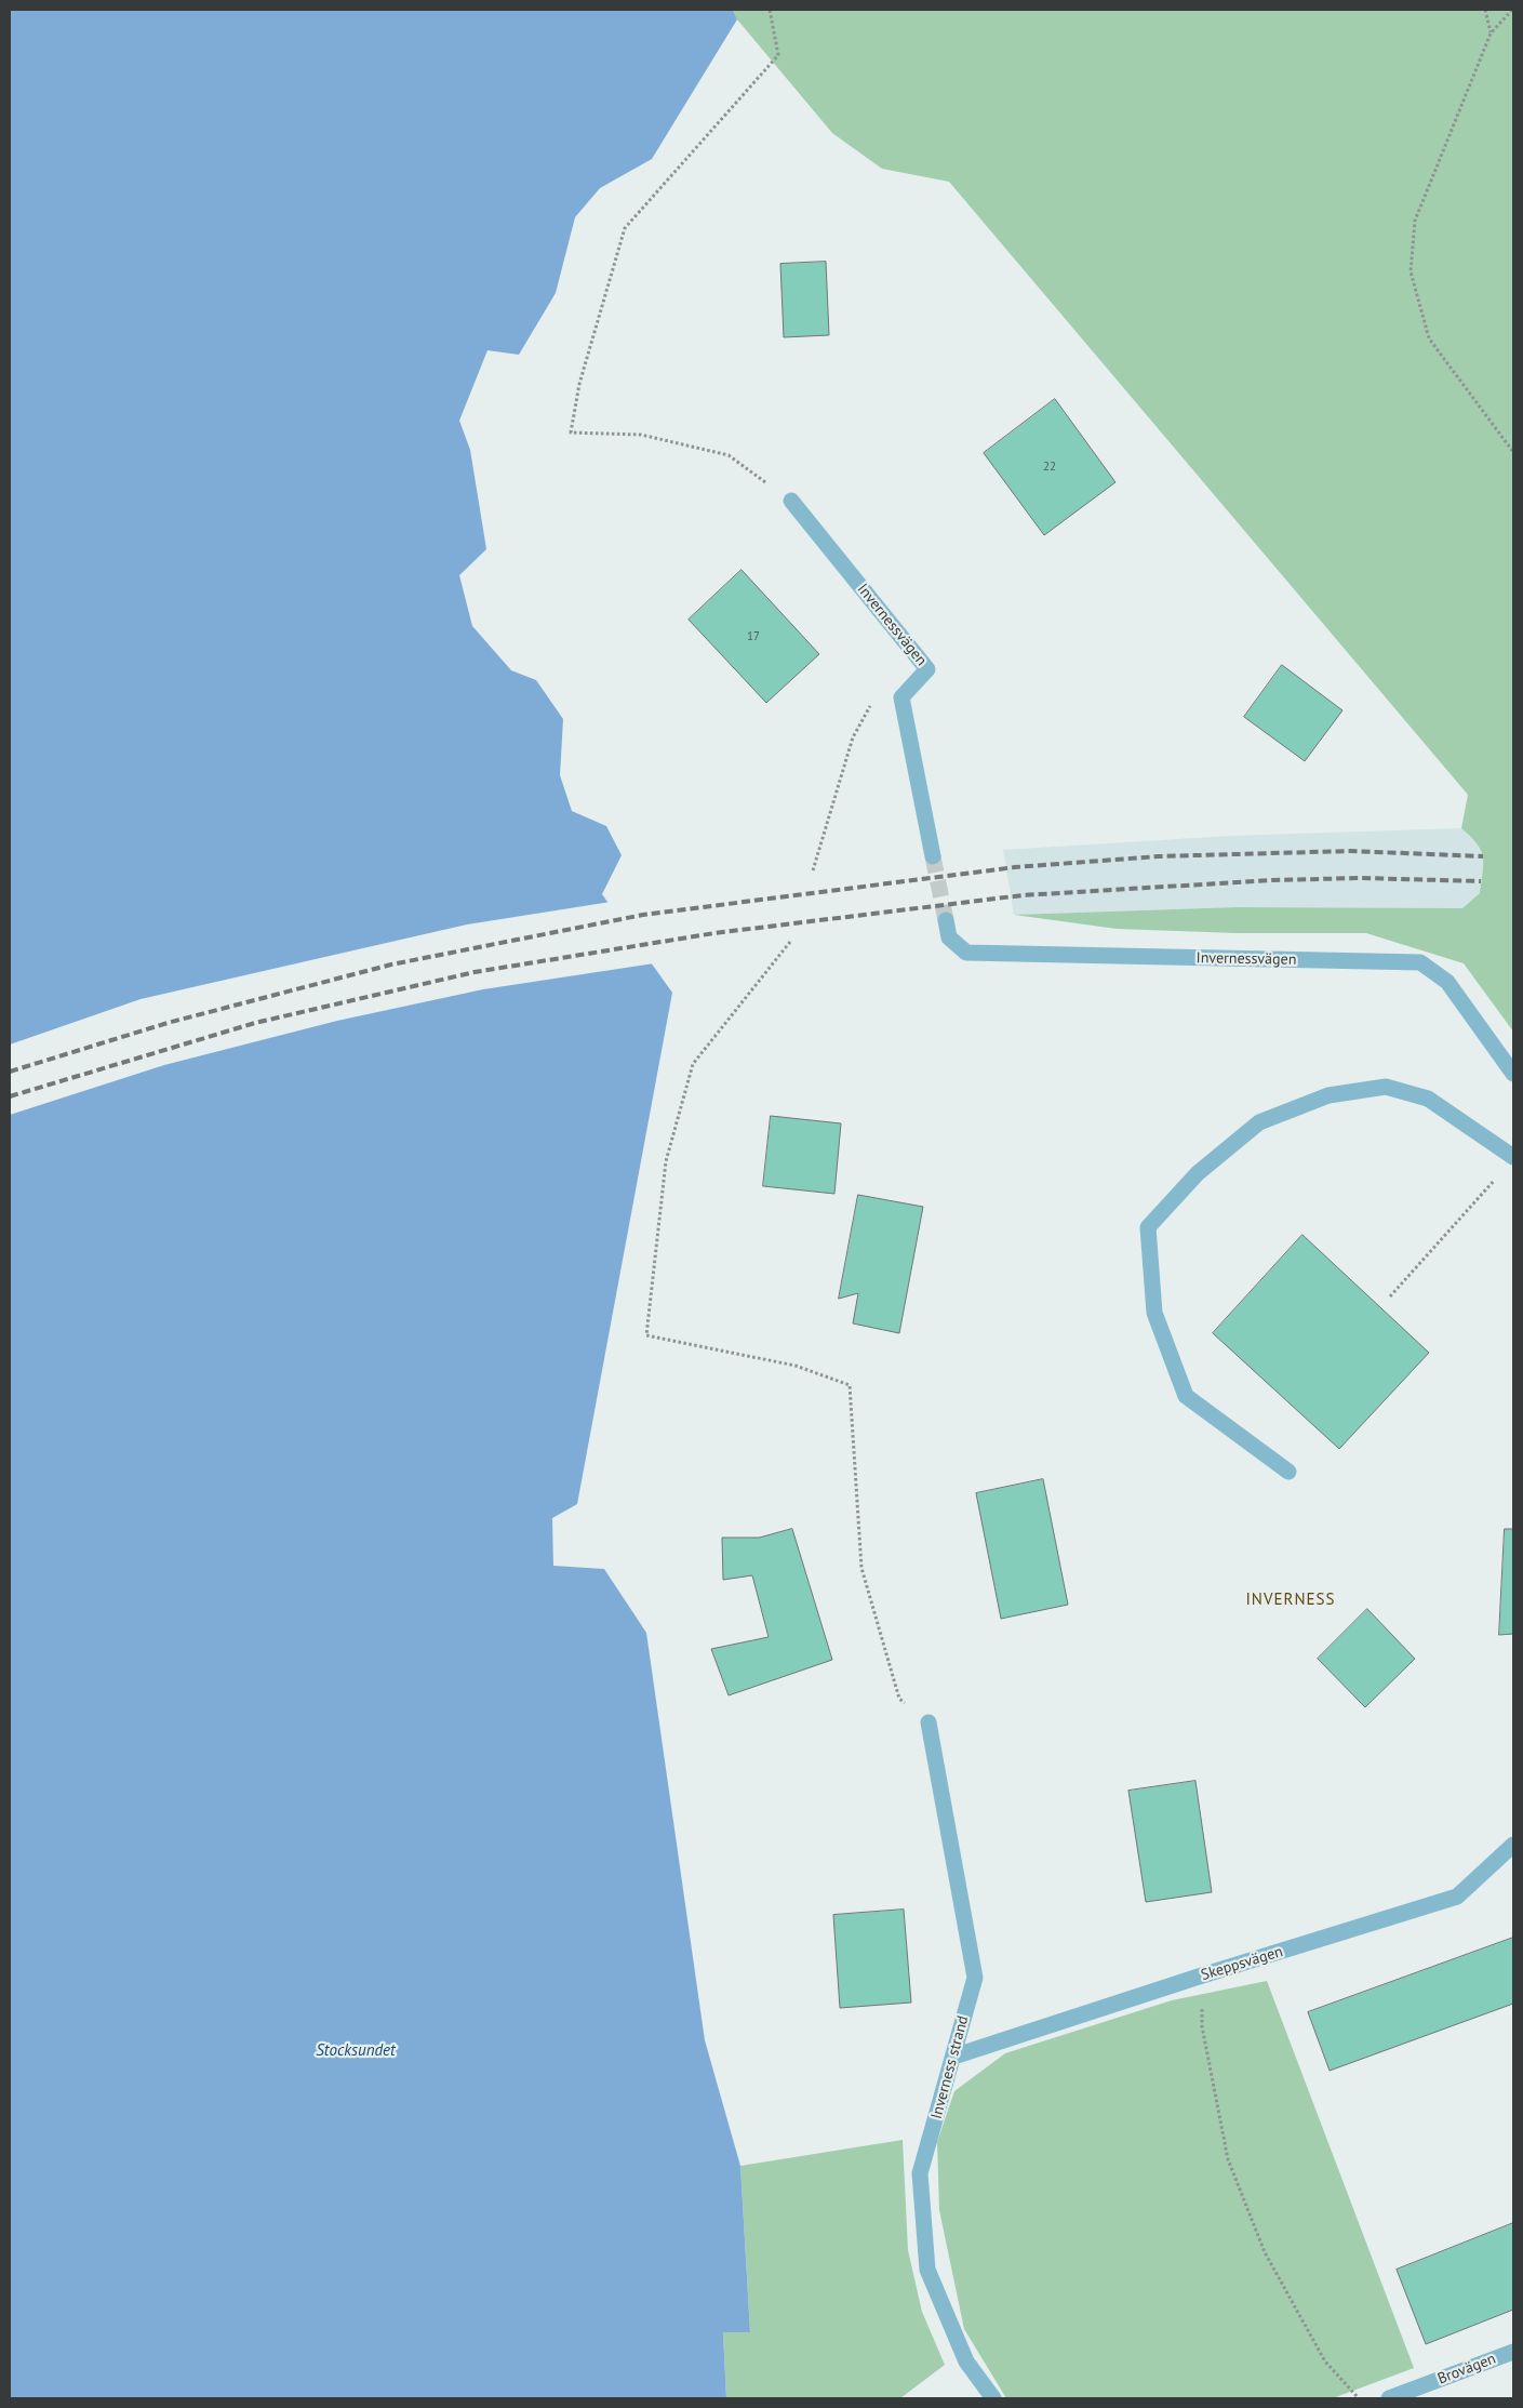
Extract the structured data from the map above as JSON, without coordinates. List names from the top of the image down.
{
  "streets": {
    "street": [
      "Invernessvägen",
      "Skeppsvägen",
      "Inverness strand",
      "Brovägen"
    ]
  },
  "crossings": [
    ["Skeppsvägen", "Inverness strand"]
  ],
  "districts": ["INVERNESS"],
  "water": ["Stocksundet"],
  "house_numbers": ["22", "17"]
}
